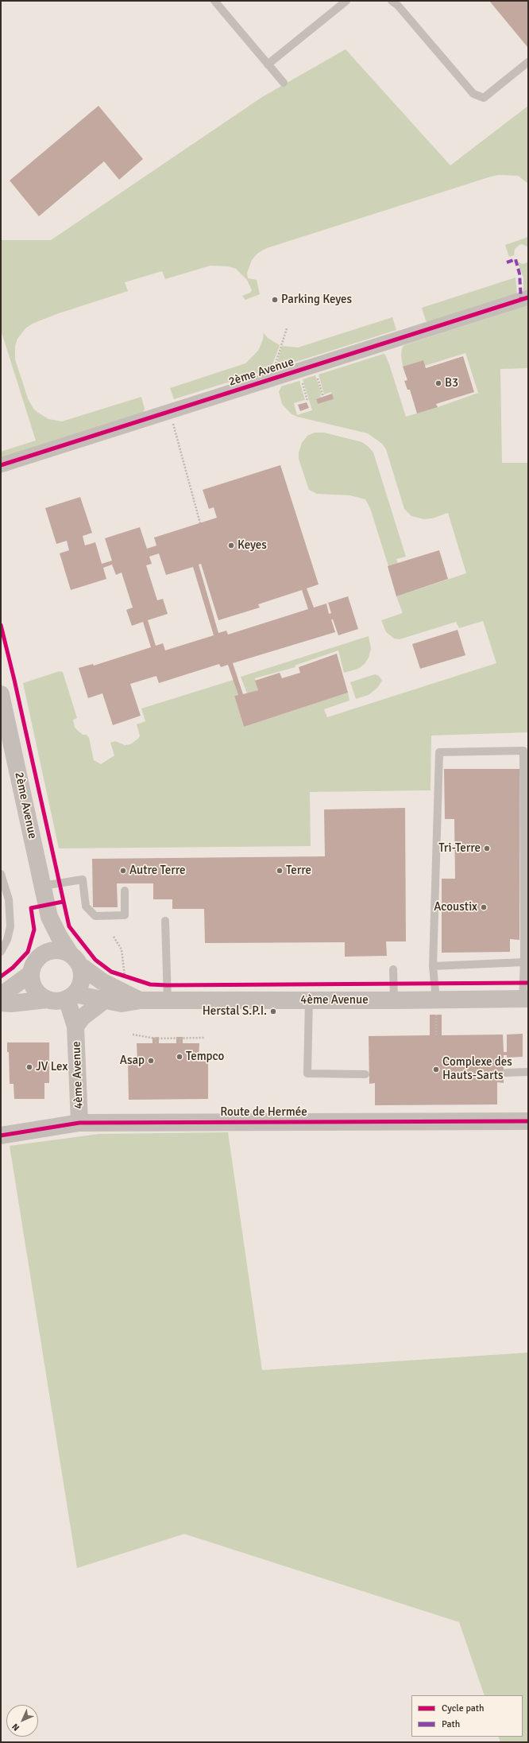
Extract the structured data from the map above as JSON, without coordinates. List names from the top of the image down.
{
  "streets": {
    "street": ["2ème Avenue", "4ème Avenue", "Route de Hermée"]
  },
  "crossings": [
    ["2ème Avenue", "4ème Avenue"],
    ["4ème Avenue", "Route de Hermée"]
  ],
  "places": [
    "Parking Keyes",
    "B3",
    "Keyes",
    "Tri-Terre",
    "Autre Terre",
    "Terre",
    "Acoustix",
    "Herstal S.P.I.",
    "Tempco",
    "Asap",
    "JV Lex",
    "Complexe des Hauts-Sarts"
  ],
  "legend": ["Cycle path", "Path"],
  "north": "bottom left"
}
